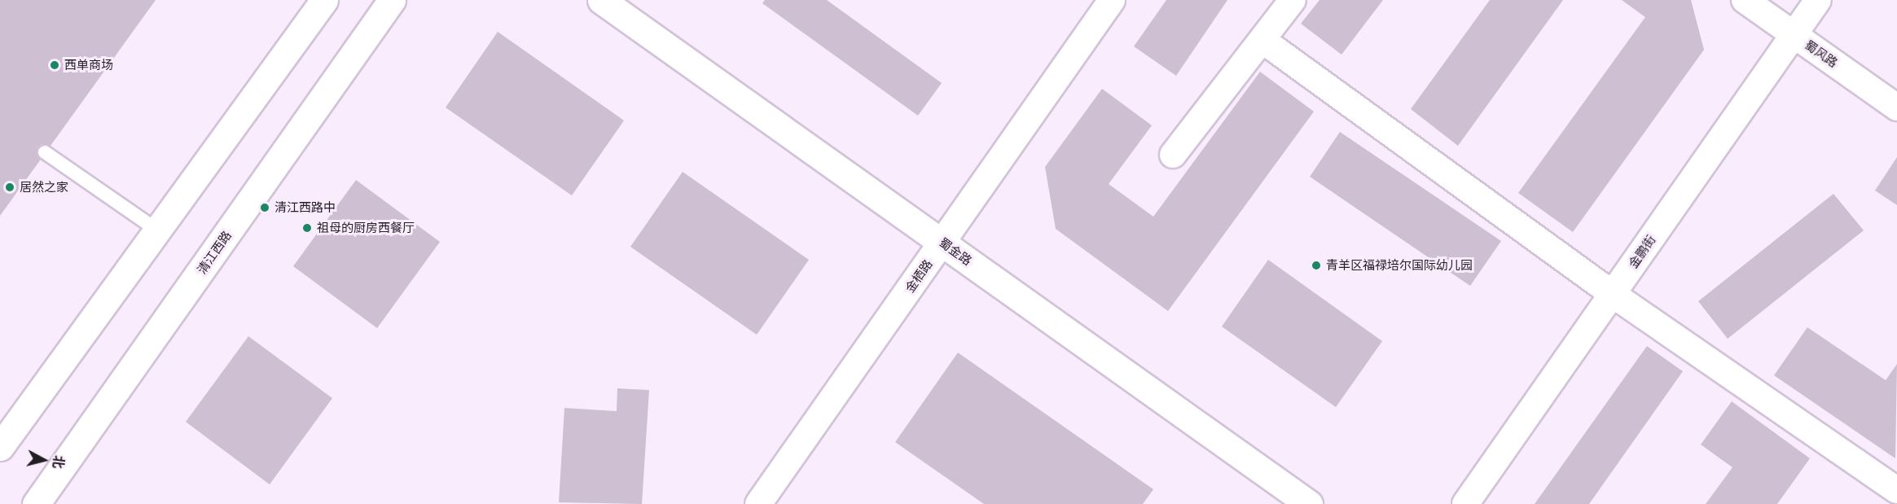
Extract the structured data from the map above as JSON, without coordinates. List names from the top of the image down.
{
  "streets": {
    "main road": ["蜀金路", "清江西路"],
    "street": ["蜀风路", "金鹏街", "金栖路"]
  },
  "crossings": [
    ["蜀风路", "金鹏街"],
    ["蜀金路", "金栖路"]
  ],
  "places": [
    "西单商场",
    "居然之家",
    "清江西路中",
    "祖母的厨房西餐厅",
    "青羊区福禄培尔国际幼儿园"
  ],
  "north": "right"
}
